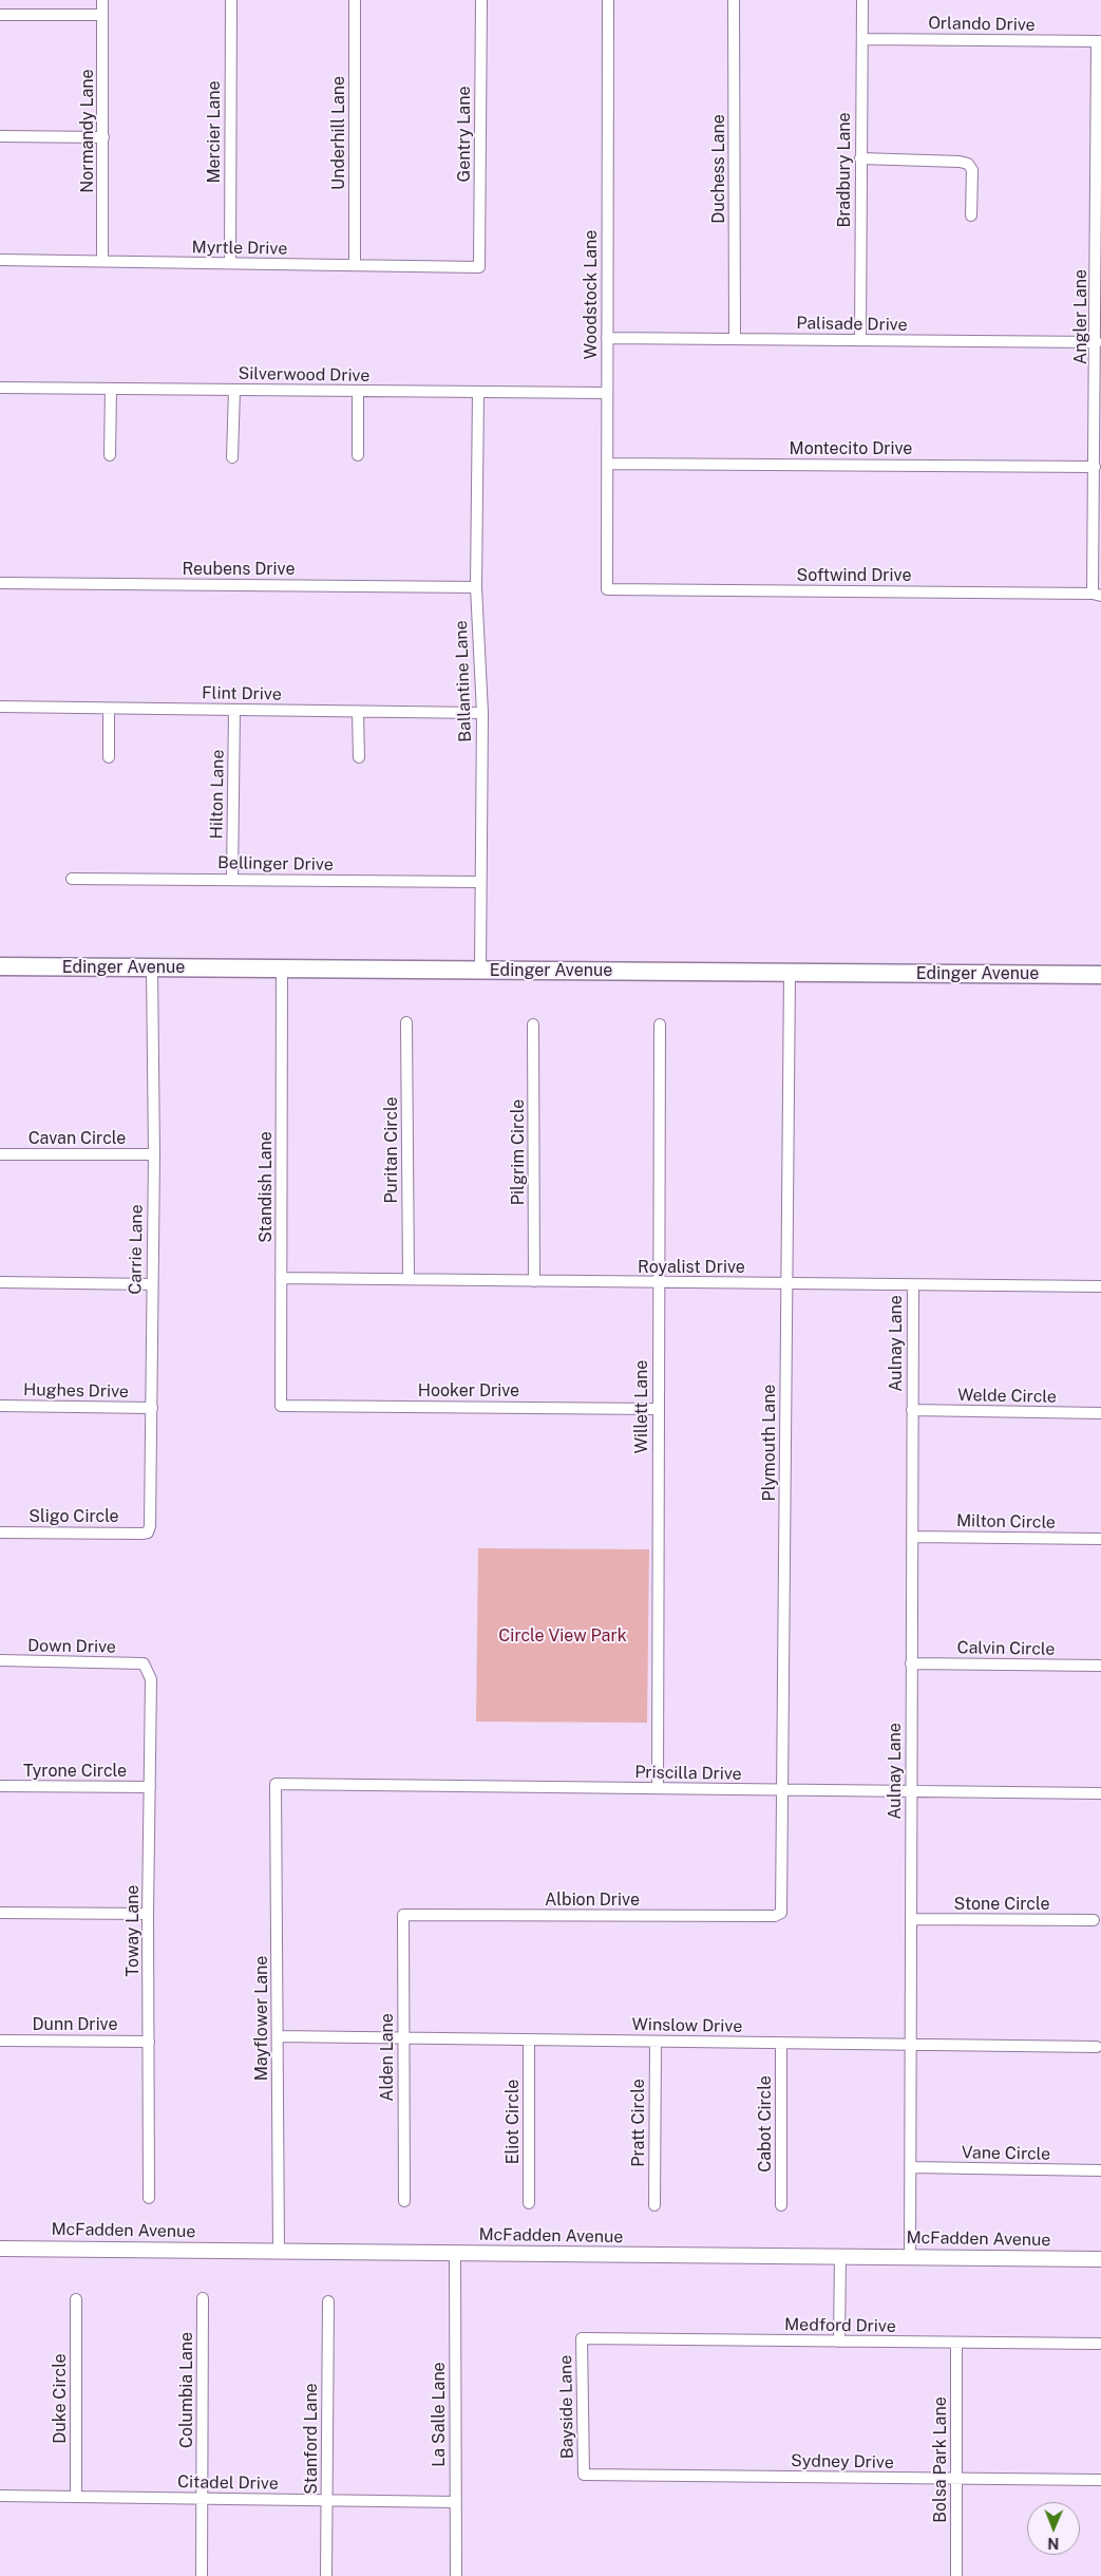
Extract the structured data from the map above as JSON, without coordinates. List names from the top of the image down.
{
  "streets": {
    "main road": ["Edinger Avenue"],
    "street": [
      "Orlando Drive",
      "Normandy Lane",
      "Mercier Lane",
      "Underhill Lane",
      "Gentry Lane",
      "Duchess Lane",
      "Bradbury Lane",
      "Myrtle Drive",
      "Woodstock Lane",
      "Angler Lane",
      "Palisade Drive",
      "Silverwood Drive",
      "Montecito Drive",
      "Reubens Drive",
      "Softwind Drive",
      "Ballantine Lane",
      "Flint Drive",
      "Hilton Lane",
      "Bellinger Drive",
      "Cavan Circle",
      "Puritan Circle",
      "Pilgrim Circle",
      "Standish Lane",
      "Carrie Lane",
      "Royalist Drive",
      "Aulnay Lane",
      "Hughes Drive",
      "Hooker Drive",
      "Welde Circle",
      "Willett Lane",
      "Plymouth Lane",
      "Sligo Circle",
      "Milton Circle",
      "Down Drive",
      "Calvin Circle",
      "Tyrone Circle",
      "Priscilla Drive",
      "Albion Drive",
      "Stone Circle",
      "Toway Lane",
      "Mayflower Lane",
      "Dunn Drive",
      "Winslow Drive",
      "Alden Lane",
      "Eliot Circle",
      "Pratt Circle",
      "Cabot Circle",
      "Vane Circle",
      "McFadden Avenue",
      "Medford Drive",
      "Columbia Lane",
      "Duke Circle",
      "Bayside Lane",
      "La Salle Lane",
      "Stanford Lane",
      "Bolsa Park Lane",
      "Sydney Drive",
      "Citadel Drive"
    ]
  },
  "crossings": [
    ["Orlando Drive", "Bradbury Lane"],
    ["Orlando Drive", "Angler Lane"],
    ["Normandy Lane", "Myrtle Drive"],
    ["Mercier Lane", "Myrtle Drive"],
    ["Underhill Lane", "Myrtle Drive"],
    ["Gentry Lane", "Myrtle Drive"],
    ["Duchess Lane", "Palisade Drive"],
    ["Bradbury Lane", "Palisade Drive"],
    ["Woodstock Lane", "Palisade Drive"],
    ["Woodstock Lane", "Silverwood Drive"],
    ["Woodstock Lane", "Montecito Drive"],
    ["Woodstock Lane", "Softwind Drive"],
    ["Angler Lane", "Palisade Drive"],
    ["Angler Lane", "Montecito Drive"],
    ["Angler Lane", "Softwind Drive"],
    ["Silverwood Drive", "Ballantine Lane"],
    ["Reubens Drive", "Ballantine Lane"],
    ["Ballantine Lane", "Flint Drive"],
    ["Ballantine Lane", "Bellinger Drive"],
    ["Ballantine Lane", "Edinger Avenue"],
    ["Flint Drive", "Hilton Lane"],
    ["Hilton Lane", "Bellinger Drive"],
    ["Edinger Avenue", "Standish Lane"],
    ["Edinger Avenue", "Carrie Lane"],
    ["Edinger Avenue", "Plymouth Lane"],
    ["Cavan Circle", "Carrie Lane"],
    ["Puritan Circle", "Royalist Drive"],
    ["Pilgrim Circle", "Royalist Drive"],
    ["Standish Lane", "Royalist Drive"],
    ["Standish Lane", "Hooker Drive"],
    ["Carrie Lane", "Hughes Drive"],
    ["Carrie Lane", "Sligo Circle"],
    ["Royalist Drive", "Aulnay Lane"],
    ["Royalist Drive", "Willett Lane"],
    ["Royalist Drive", "Plymouth Lane"],
    ["Aulnay Lane", "Welde Circle"],
    ["Aulnay Lane", "Milton Circle"],
    ["Aulnay Lane", "Calvin Circle"],
    ["Aulnay Lane", "Priscilla Drive"],
    ["Aulnay Lane", "Stone Circle"],
    ["Aulnay Lane", "Winslow Drive"],
    ["Aulnay Lane", "Vane Circle"],
    ["Aulnay Lane", "McFadden Avenue"],
    ["Hooker Drive", "Willett Lane"],
    ["Willett Lane", "Priscilla Drive"],
    ["Plymouth Lane", "Priscilla Drive"],
    ["Plymouth Lane", "Albion Drive"],
    ["Down Drive", "Toway Lane"],
    ["Tyrone Circle", "Toway Lane"],
    ["Priscilla Drive", "Mayflower Lane"],
    ["Albion Drive", "Alden Lane"],
    ["Toway Lane", "Dunn Drive"],
    ["Mayflower Lane", "Winslow Drive"],
    ["Mayflower Lane", "McFadden Avenue"],
    ["Winslow Drive", "Alden Lane"],
    ["Winslow Drive", "Eliot Circle"],
    ["Winslow Drive", "Pratt Circle"],
    ["Winslow Drive", "Cabot Circle"],
    ["McFadden Avenue", "La Salle Lane"],
    ["Medford Drive", "Bayside Lane"],
    ["Medford Drive", "Bolsa Park Lane"],
    ["Columbia Lane", "Citadel Drive"],
    ["Duke Circle", "Citadel Drive"],
    ["Bayside Lane", "Sydney Drive"],
    ["La Salle Lane", "Citadel Drive"],
    ["Stanford Lane", "Citadel Drive"],
    ["Bolsa Park Lane", "Sydney Drive"]
  ],
  "parks": ["Circle View Park"],
  "north": "bottom"
}
